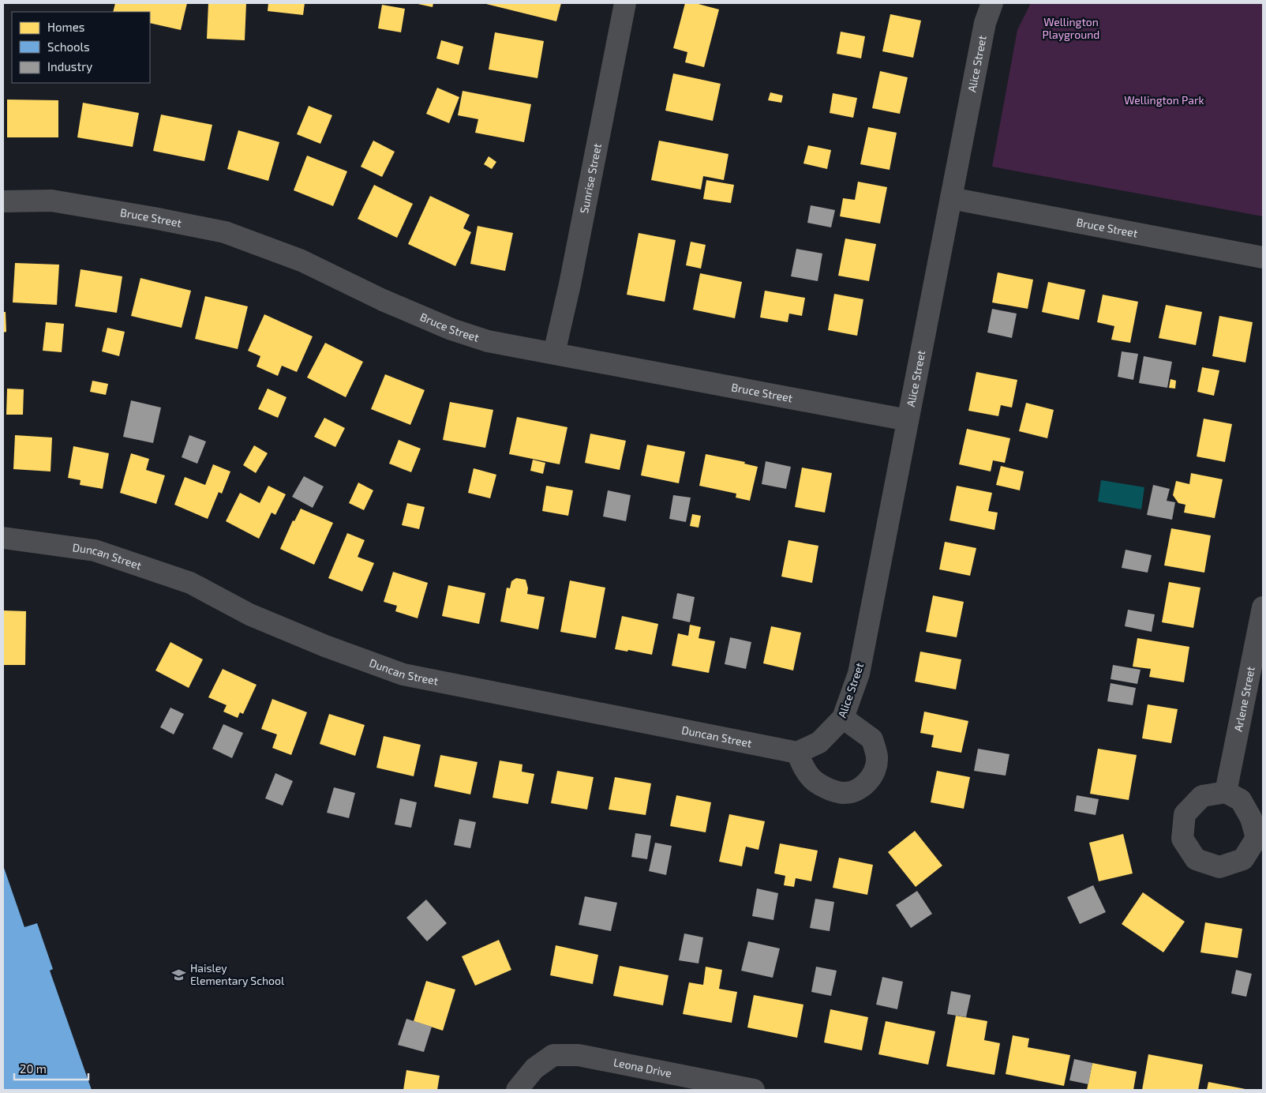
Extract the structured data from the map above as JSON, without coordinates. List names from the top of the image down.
{
  "streets": {
    "street": [
      "Alice Street",
      "Sunrise Street",
      "Bruce Street",
      "Duncan Street",
      "Arlene Street",
      "Leona Drive"
    ]
  },
  "crossings": [
    ["Alice Street", "Bruce Street"],
    ["Alice Street", "Duncan Street"],
    ["Sunrise Street", "Bruce Street"]
  ],
  "parks": ["Wellington Playground", "Wellington Park"],
  "places": {
    "school or university": ["Haisley Elementary School"]
  },
  "legend": ["Homes", "Schools", "Industry"],
  "scale_bar": "20 m"
}
